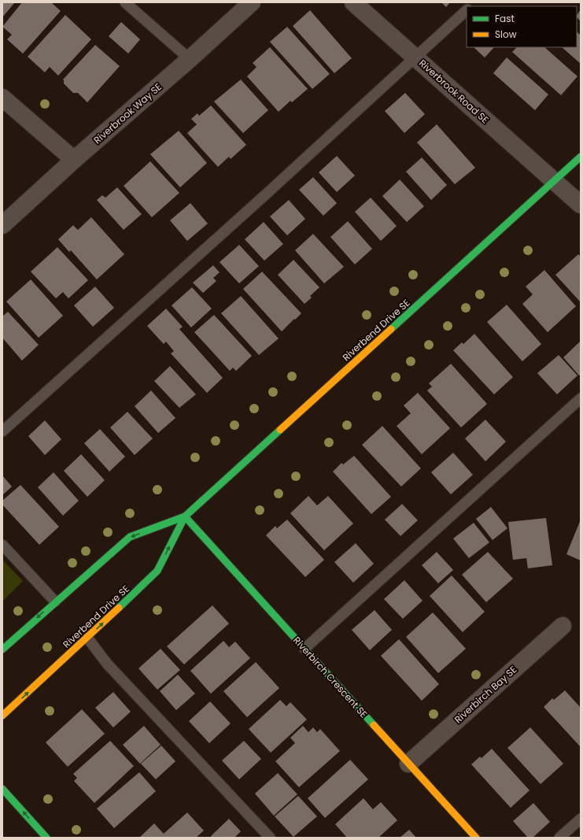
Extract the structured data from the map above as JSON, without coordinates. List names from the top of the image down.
{
  "streets": {
    "street": [
      "Riverbrook Road SE",
      "Riverbrook Way SE",
      "Riverbend Drive SE",
      "Riverbirch Crescent SE",
      "Riverbirch Bay SE"
    ]
  },
  "crossings": [
    ["Riverbrook Road SE", "Riverbend Drive SE"],
    ["Riverbend Drive SE", "Riverbirch Crescent SE"],
    ["Riverbirch Crescent SE", "Riverbirch Bay SE"]
  ],
  "legend": ["Fast", "Slow"]
}
